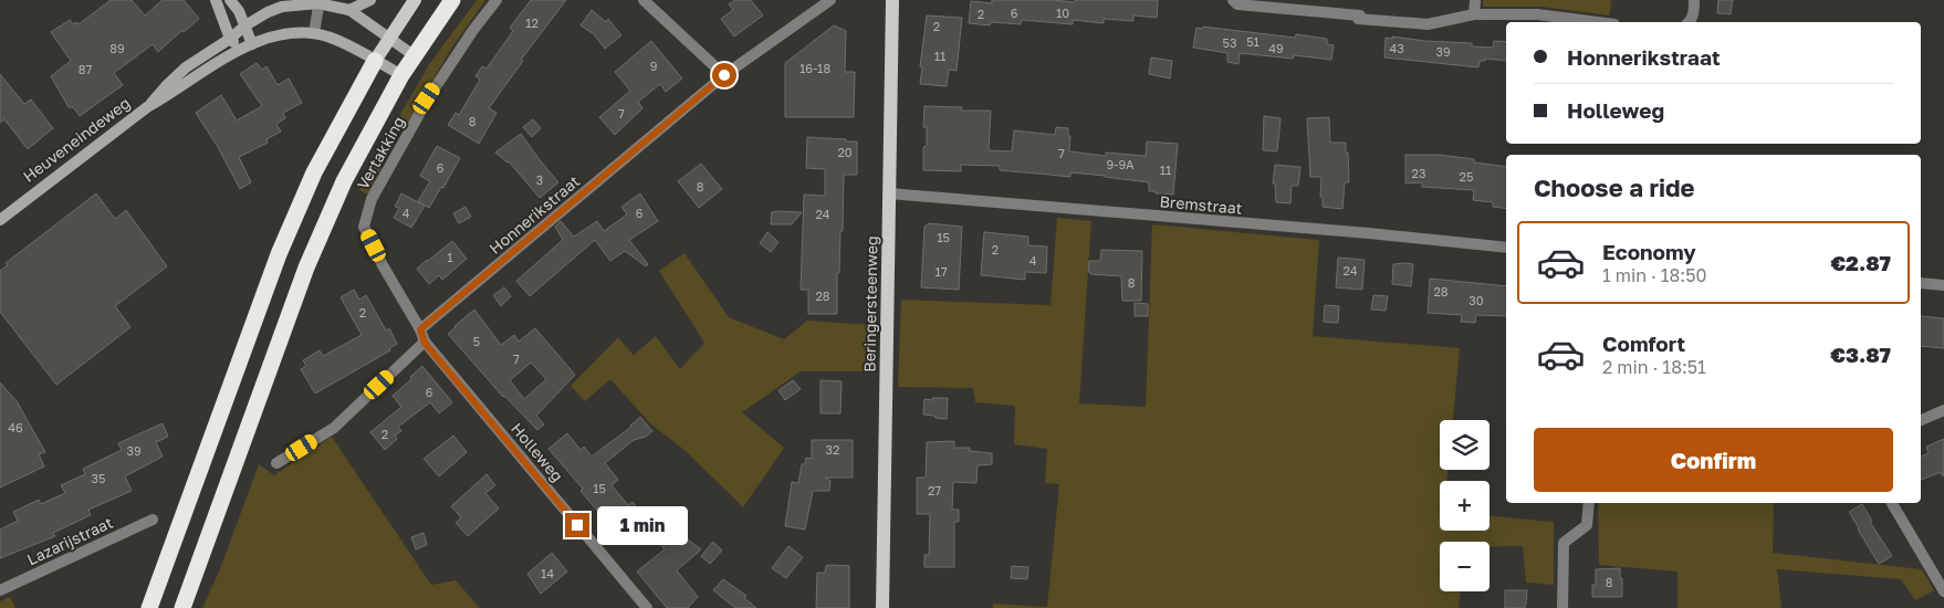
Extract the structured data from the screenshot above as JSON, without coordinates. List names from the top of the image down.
{
  "streets": {
    "main road": ["Beringersteenweg"],
    "street": [
      "Heuveneindeweg",
      "Vertakking",
      "Bremstraat",
      "Honnerikstraat",
      "Holleweg",
      "Lazarijstraat"
    ]
  },
  "crossings": [
    ["Vertakking", "Honnerikstraat"],
    ["Bremstraat", "Beringersteenweg"]
  ],
  "house_numbers": [
    "6",
    "10",
    "2",
    "12",
    "2",
    "51",
    "53",
    "89",
    "49",
    "43",
    "39",
    "11",
    "9",
    "16-18",
    "87",
    "7",
    "8",
    "20",
    "7",
    "9-9A",
    "6",
    "11",
    "23",
    "25",
    "3",
    "8",
    "4",
    "6",
    "24",
    "15",
    "2",
    "1",
    "4",
    "24",
    "17",
    "8",
    "28",
    "28",
    "30",
    "2",
    "5",
    "7",
    "6",
    "46",
    "2",
    "32",
    "39",
    "35",
    "15",
    "27",
    "14",
    "8"
  ],
  "page": {
    "banner": ["Honnerikstraat", "Holleweg"],
    "heading": "Choose a ride",
    "list": [
      {
        "name": "Economy",
        "note": "1 min · 18:50",
        "value": "€2.87"
      },
      {
        "name": "Comfort",
        "note": "2 min · 18:51",
        "value": "€3.87"
      }
    ],
    "buttons": "Confirm",
    "map_buttons": ["+", "−"],
    "bubble": "1 min"
  }
}
